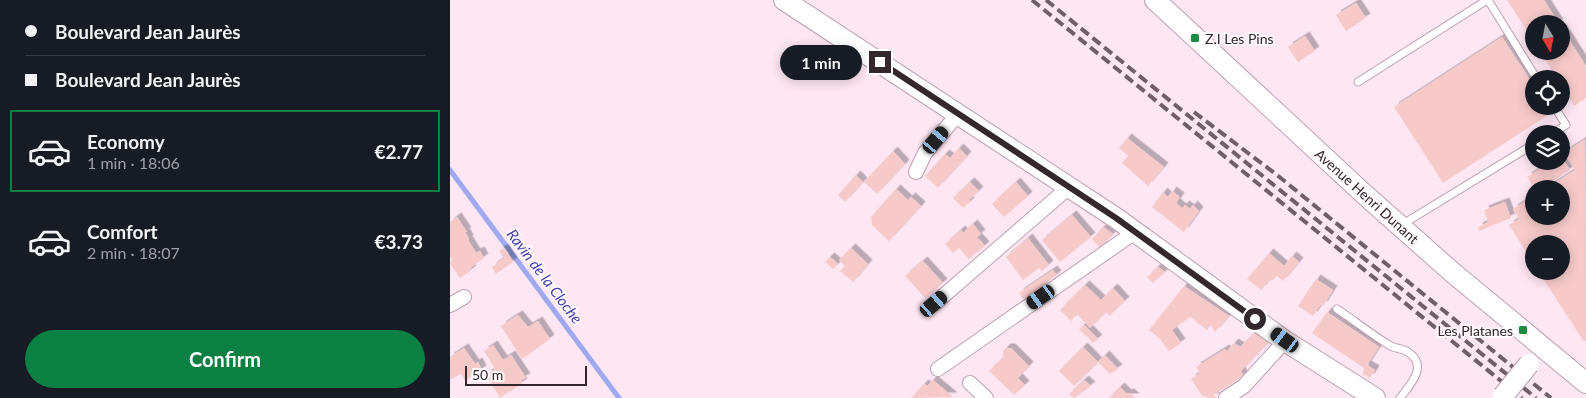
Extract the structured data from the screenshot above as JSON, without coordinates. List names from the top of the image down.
{
  "streets": {
    "street": ["Avenue Henri Dunant"]
  },
  "water": ["Ravin de la Cloche"],
  "places": {
    "transit": ["Z.I Les Pins", "Les Platanes"]
  },
  "scale_bar": "50 m",
  "north": "bottom",
  "page": {
    "banner": ["Boulevard Jean Jaurès", "Boulevard Jean Jaurès"],
    "map_buttons": ["+", "−"],
    "bubble": "1 min",
    "list": [
      {
        "name": "Economy",
        "note": "1 min · 18:06",
        "value": "€2.77"
      },
      {
        "name": "Comfort",
        "note": "2 min · 18:07",
        "value": "€3.73"
      }
    ],
    "buttons": "Confirm",
    "scale": "50 m"
  }
}
